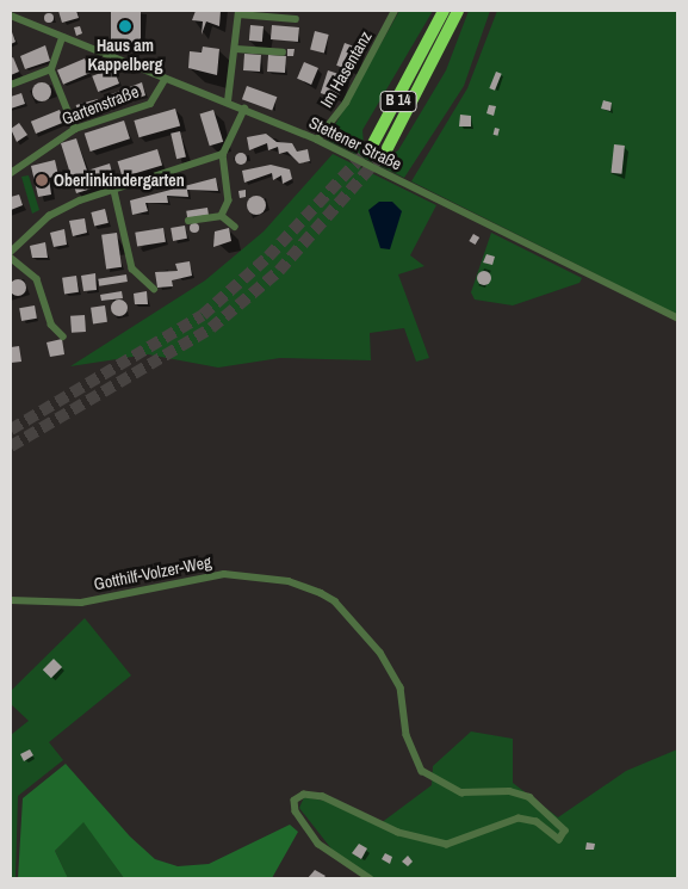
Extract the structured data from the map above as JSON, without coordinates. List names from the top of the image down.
{
  "streets": {
    "highway": ["B 14"],
    "street": [
      "Im Hasentanz",
      "Gartenstraße",
      "Stettener Straße",
      "Gotthilf-Volzer-Weg"
    ]
  },
  "crossings": [
    ["Im Hasentanz", "Stettener Straße"],
    ["Gartenstraße", "Stettener Straße"]
  ],
  "places": ["Haus am Kappelberg", "Oberlinkindergarten"]
}
